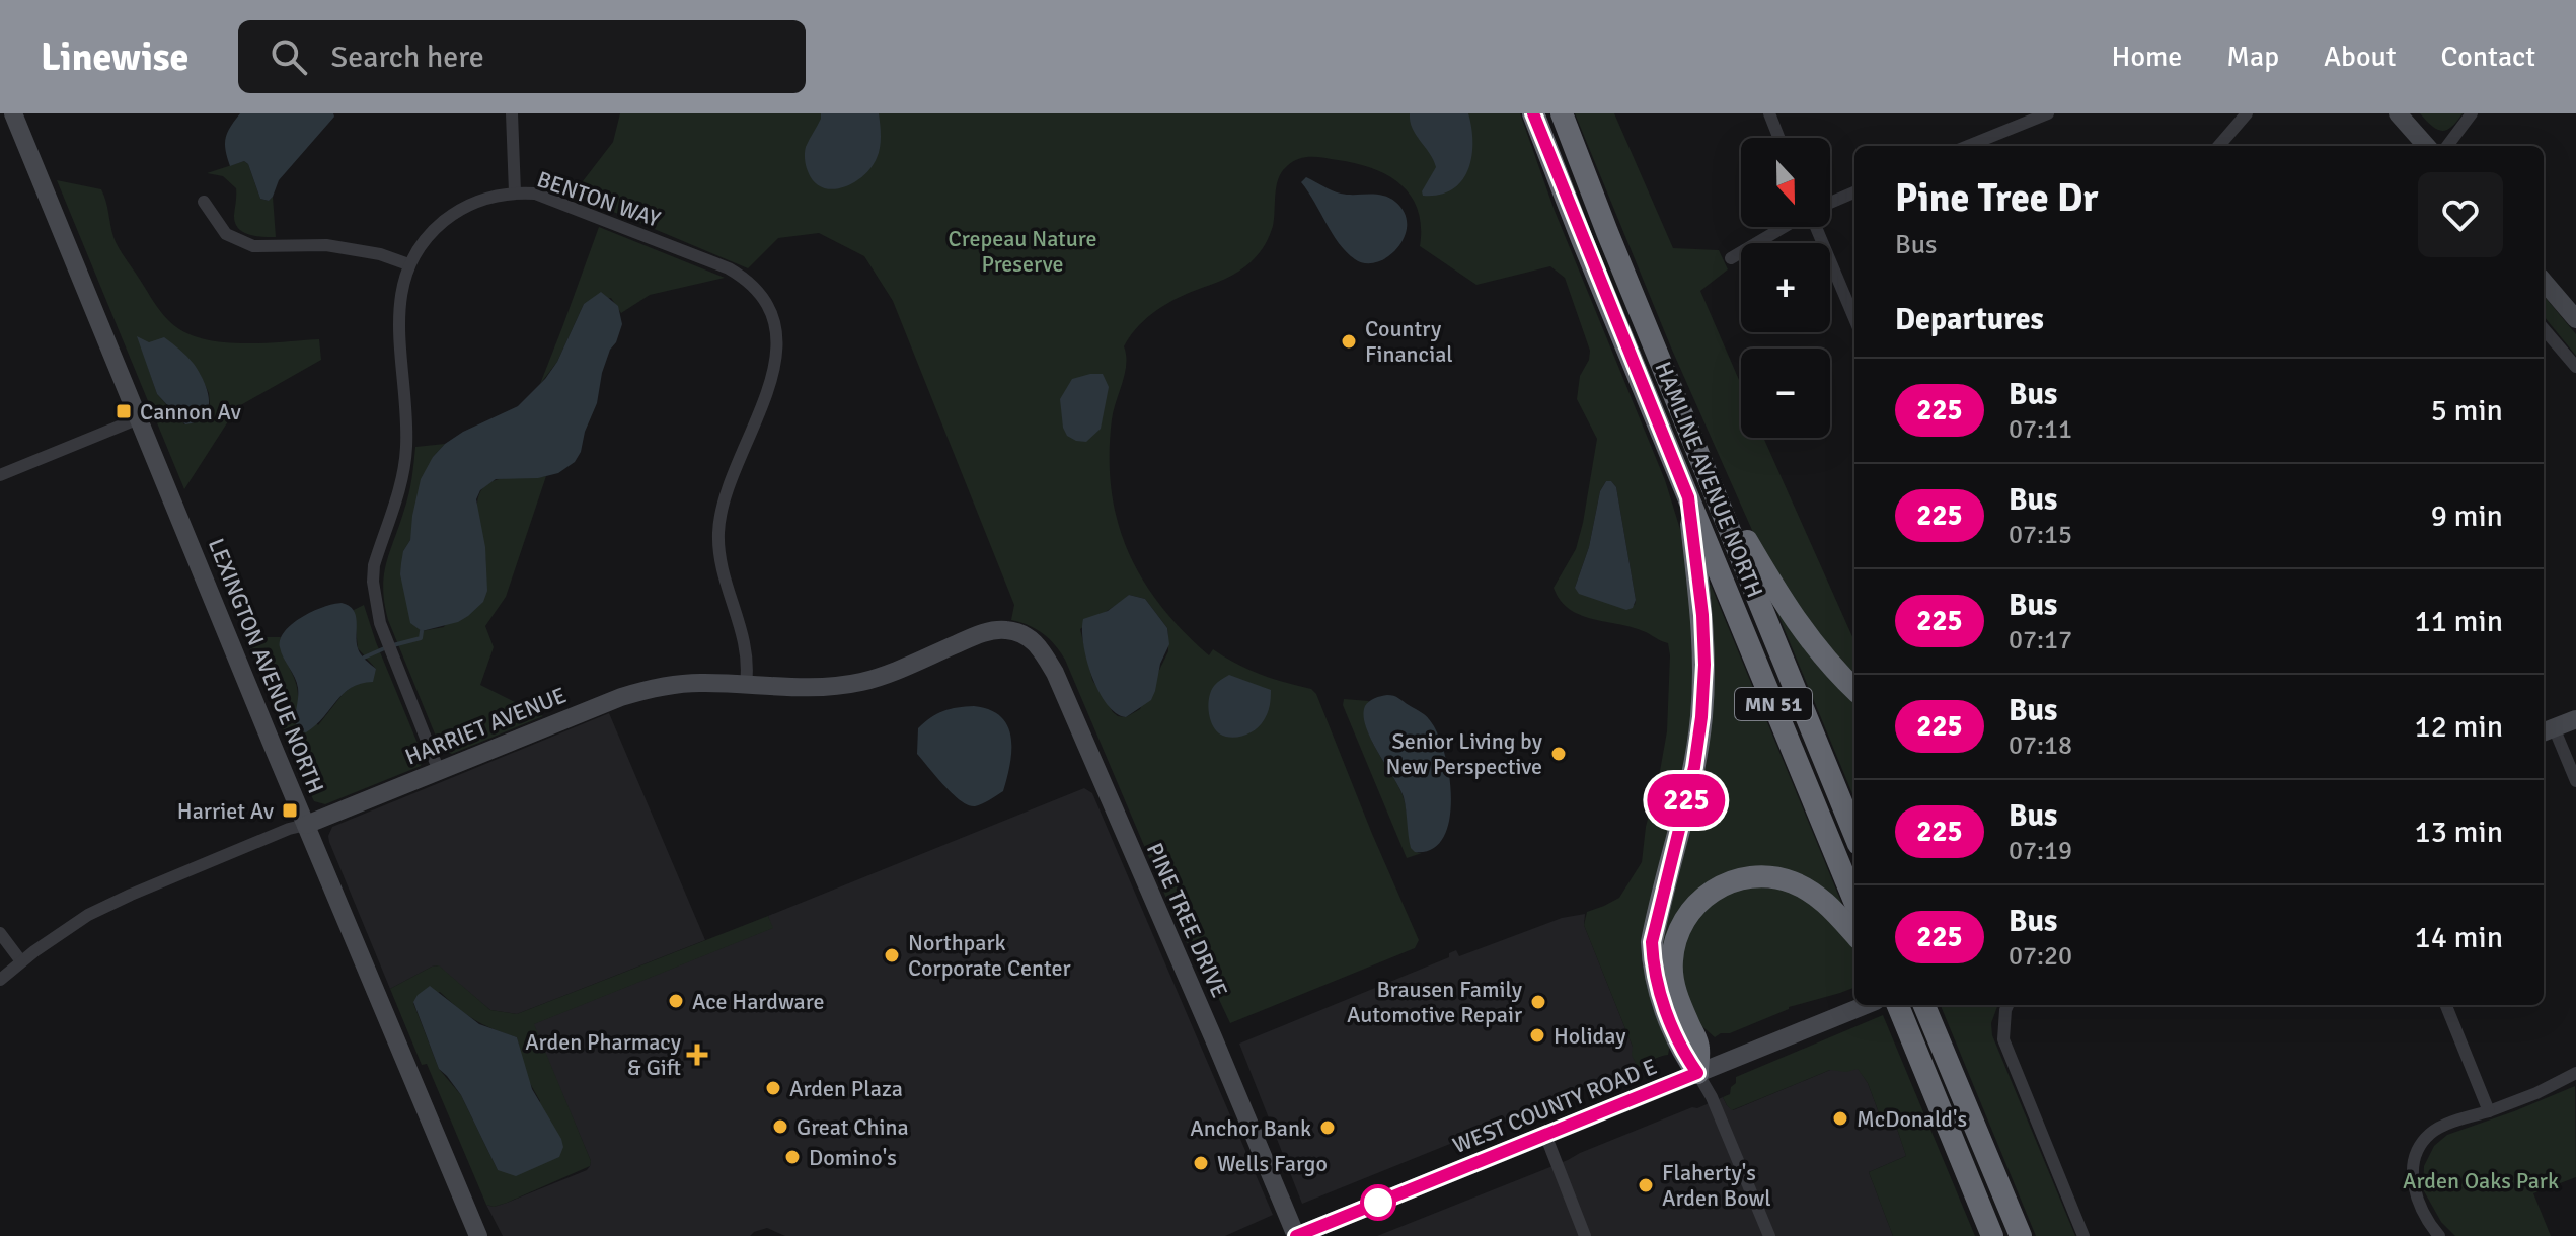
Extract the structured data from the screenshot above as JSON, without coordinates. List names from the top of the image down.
{
  "streets": {
    "highway": ["HAMLINE AVENUE NORTH", "MN 51"],
    "street": [
      "BENTON WAY",
      "LEXINGTON AVENUE NORTH",
      "HARRIET AVENUE",
      "PINE TREE DRIVE",
      "WEST COUNTY ROAD E"
    ]
  },
  "crossings": [
    ["BENTON WAY", "HARRIET AVENUE"],
    ["LEXINGTON AVENUE NORTH", "HARRIET AVENUE"],
    ["HARRIET AVENUE", "PINE TREE DRIVE"],
    ["PINE TREE DRIVE", "WEST COUNTY ROAD E"]
  ],
  "parks": ["Crepeau Nature Preserve", "Arden Oaks Park"],
  "places": {
    "other": [
      "Country Financial",
      "Senior Living by New Perspective",
      "Northpark Corporate Center",
      "Ace Hardware",
      "Brausen Family Automotive Repair",
      "Holiday",
      "Arden Plaza",
      "McDonald's",
      "Great China",
      "Anchor Bank",
      "Domino's",
      "Wells Fargo",
      "Flaherty's Arden Bowl"
    ],
    "transit": ["Cannon Av", "Harriet Av"],
    "health": ["Arden Pharmacy & Gift"]
  },
  "lines": ["bus line 225"],
  "north": "bottom",
  "page": {
    "header": "Linewise",
    "search": "Search here",
    "nav": [
      "Home",
      "Map",
      "About",
      "Contact"
    ],
    "on_map": "225",
    "map_buttons": ["+", "−"],
    "heading": [
      ["Pine Tree Dr", "Bus"],
      "Departures"
    ],
    "list": [
      {
        "mark": "225",
        "name": "Bus",
        "note": "07:11",
        "value": "5 min"
      },
      {
        "mark": "225",
        "name": "Bus",
        "note": "07:15",
        "value": "9 min"
      },
      {
        "mark": "225",
        "name": "Bus",
        "note": "07:17",
        "value": "11 min"
      },
      {
        "mark": "225",
        "name": "Bus",
        "note": "07:18",
        "value": "12 min"
      },
      {
        "mark": "225",
        "name": "Bus",
        "note": "07:19",
        "value": "13 min"
      },
      {
        "mark": "225",
        "name": "Bus",
        "note": "07:20",
        "value": "14 min"
      }
    ]
  }
}
